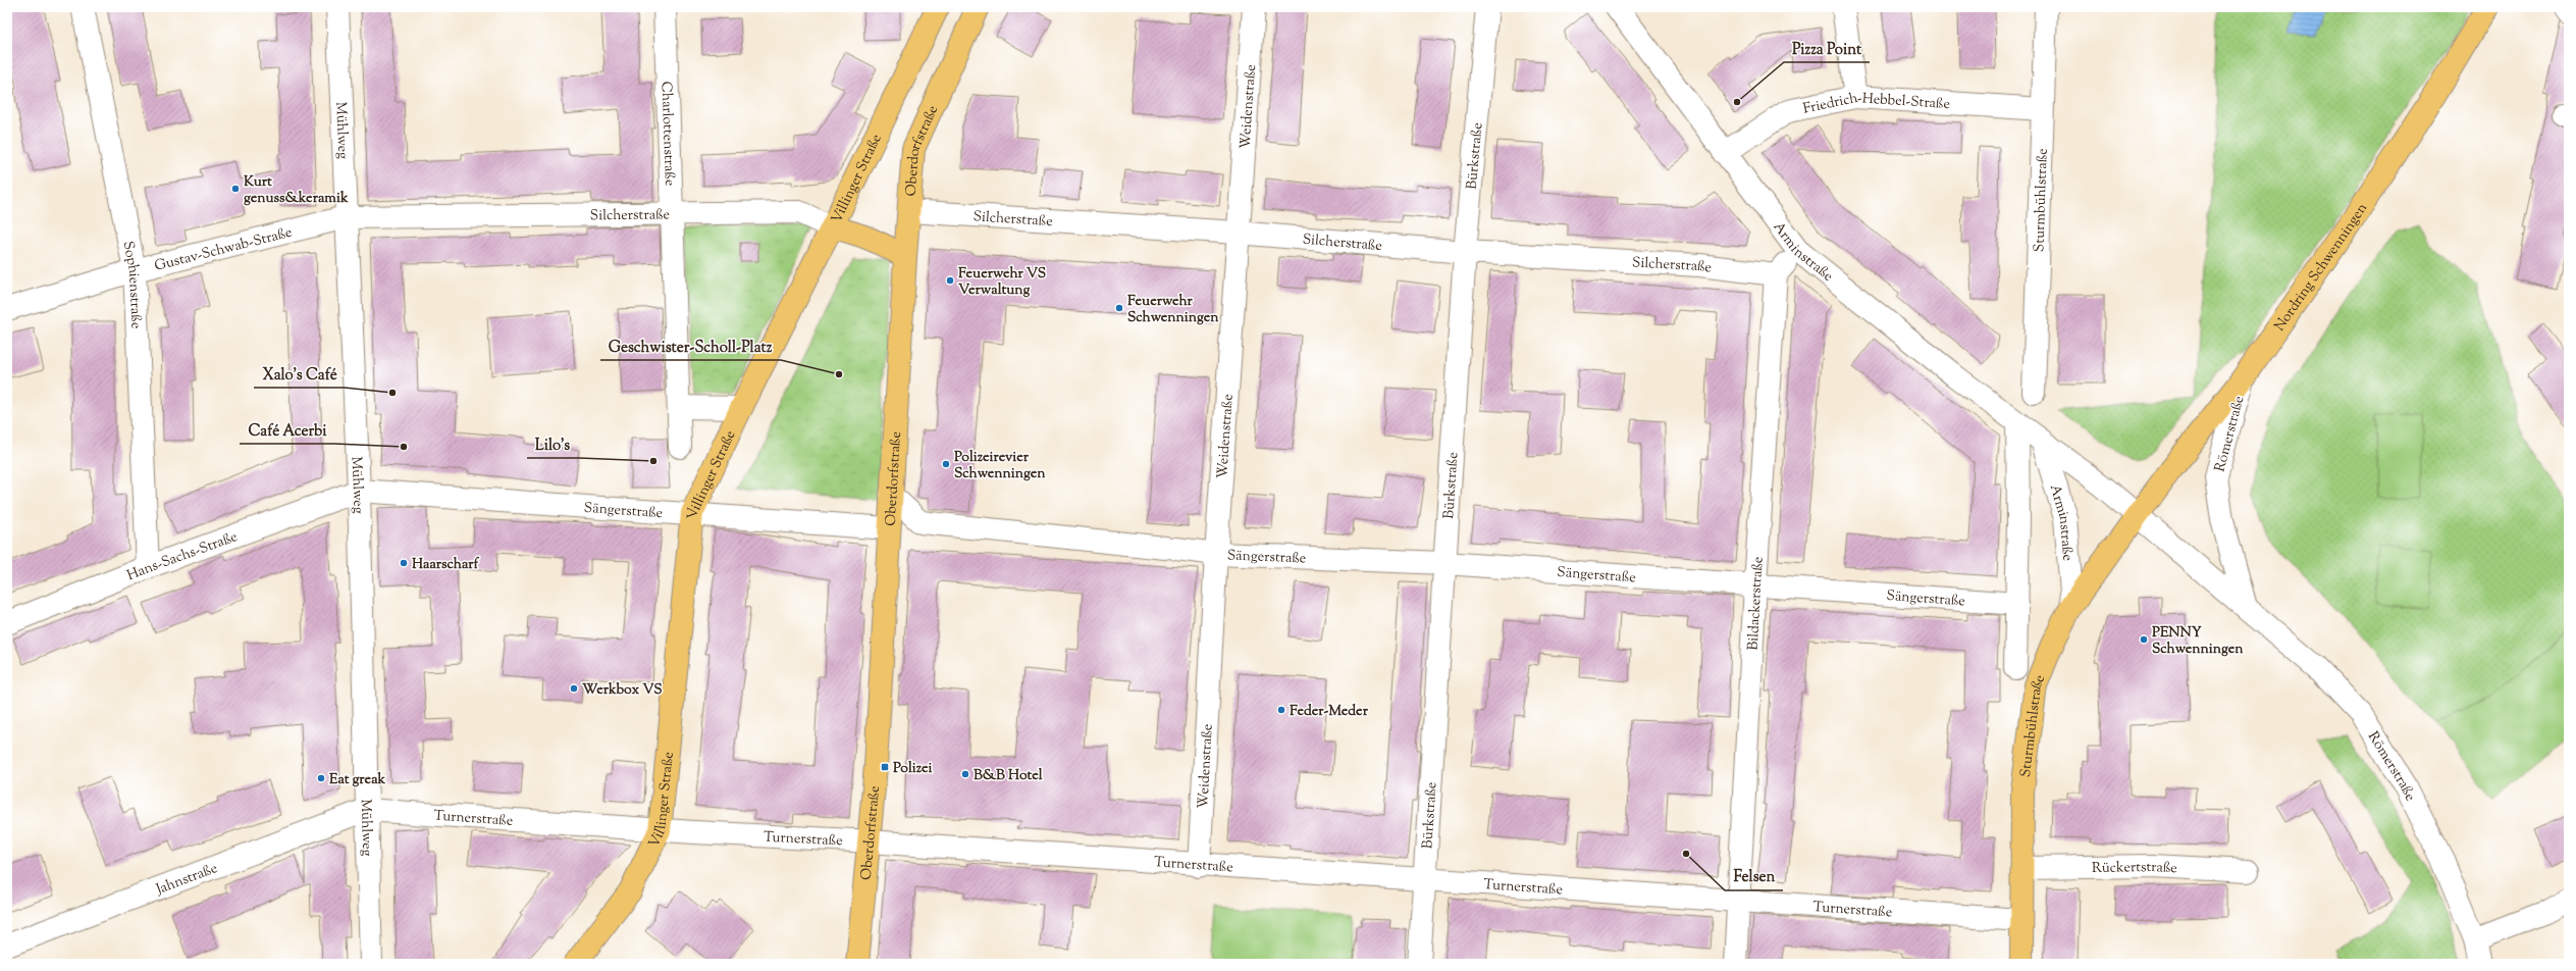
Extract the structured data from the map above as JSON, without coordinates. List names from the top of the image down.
{
  "streets": {
    "main road": [
      "Oberdorfstraße",
      "Villinger Straße",
      "Sturmbühlstraße",
      "Silcherstraße",
      "Nordring Schwenningen"
    ],
    "street": [
      "Weidenstraße",
      "Friedrich-Hebbel-Straße",
      "Mühlweg",
      "Charlottenstraße",
      "Bürkstraße",
      "Gustav-Schwab-Straße",
      "Arminstraße",
      "Sophienstraße",
      "Römerstraße",
      "Sängerstraße",
      "Hans-Sachs-Straße",
      "Bildackerstraße",
      "Turnerstraße",
      "Rückertstraße",
      "Jahnstraße"
    ]
  },
  "crossings": [
    ["Weidenstraße", "Silcherstraße"],
    ["Weidenstraße", "Sängerstraße"],
    ["Weidenstraße", "Turnerstraße"],
    ["Friedrich-Hebbel-Straße", "Sturmbühlstraße"],
    ["Friedrich-Hebbel-Straße", "Arminstraße"],
    ["Mühlweg", "Silcherstraße"],
    ["Mühlweg", "Gustav-Schwab-Straße"],
    ["Mühlweg", "Sängerstraße"],
    ["Mühlweg", "Hans-Sachs-Straße"],
    ["Mühlweg", "Turnerstraße"],
    ["Mühlweg", "Jahnstraße"],
    ["Charlottenstraße", "Silcherstraße"],
    ["Oberdorfstraße", "Silcherstraße"],
    ["Oberdorfstraße", "Sängerstraße"],
    ["Oberdorfstraße", "Turnerstraße"],
    ["Bürkstraße", "Silcherstraße"],
    ["Bürkstraße", "Sängerstraße"],
    ["Bürkstraße", "Turnerstraße"],
    ["Villinger Straße", "Silcherstraße"],
    ["Villinger Straße", "Sängerstraße"],
    ["Villinger Straße", "Turnerstraße"],
    ["Sturmbühlstraße", "Arminstraße"],
    ["Sturmbühlstraße", "Nordring Schwenningen"],
    ["Sturmbühlstraße", "Römerstraße"],
    ["Sturmbühlstraße", "Sängerstraße"],
    ["Sturmbühlstraße", "Turnerstraße"],
    ["Sturmbühlstraße", "Rückertstraße"],
    ["Silcherstraße", "Gustav-Schwab-Straße"],
    ["Silcherstraße", "Bildackerstraße"],
    ["Gustav-Schwab-Straße", "Sophienstraße"],
    ["Arminstraße", "Nordring Schwenningen"],
    ["Arminstraße", "Römerstraße"],
    ["Nordring Schwenningen", "Römerstraße"],
    ["Sophienstraße", "Hans-Sachs-Straße"],
    ["Sängerstraße", "Hans-Sachs-Straße"],
    ["Sängerstraße", "Bildackerstraße"],
    ["Bildackerstraße", "Turnerstraße"],
    ["Turnerstraße", "Jahnstraße"]
  ],
  "places": {
    "other": [
      "Pizza Point",
      "Kurt genuss&keramik",
      "Feuerwehr VS Verwaltung",
      "Feuerwehr Schwenningen",
      "Geschwister-Scholl-Platz",
      "Xalo's Café",
      "Café Acerbi",
      "Lilo's",
      "Polizeirevier Schwenningen",
      "Haarscharf",
      "PENNY Schwenningen",
      "Werkbox VS",
      "Feder-Meder",
      "B&B Hotel",
      "Eat greak",
      "Felsen"
    ],
    "transit": ["Polizei"]
  }
}
